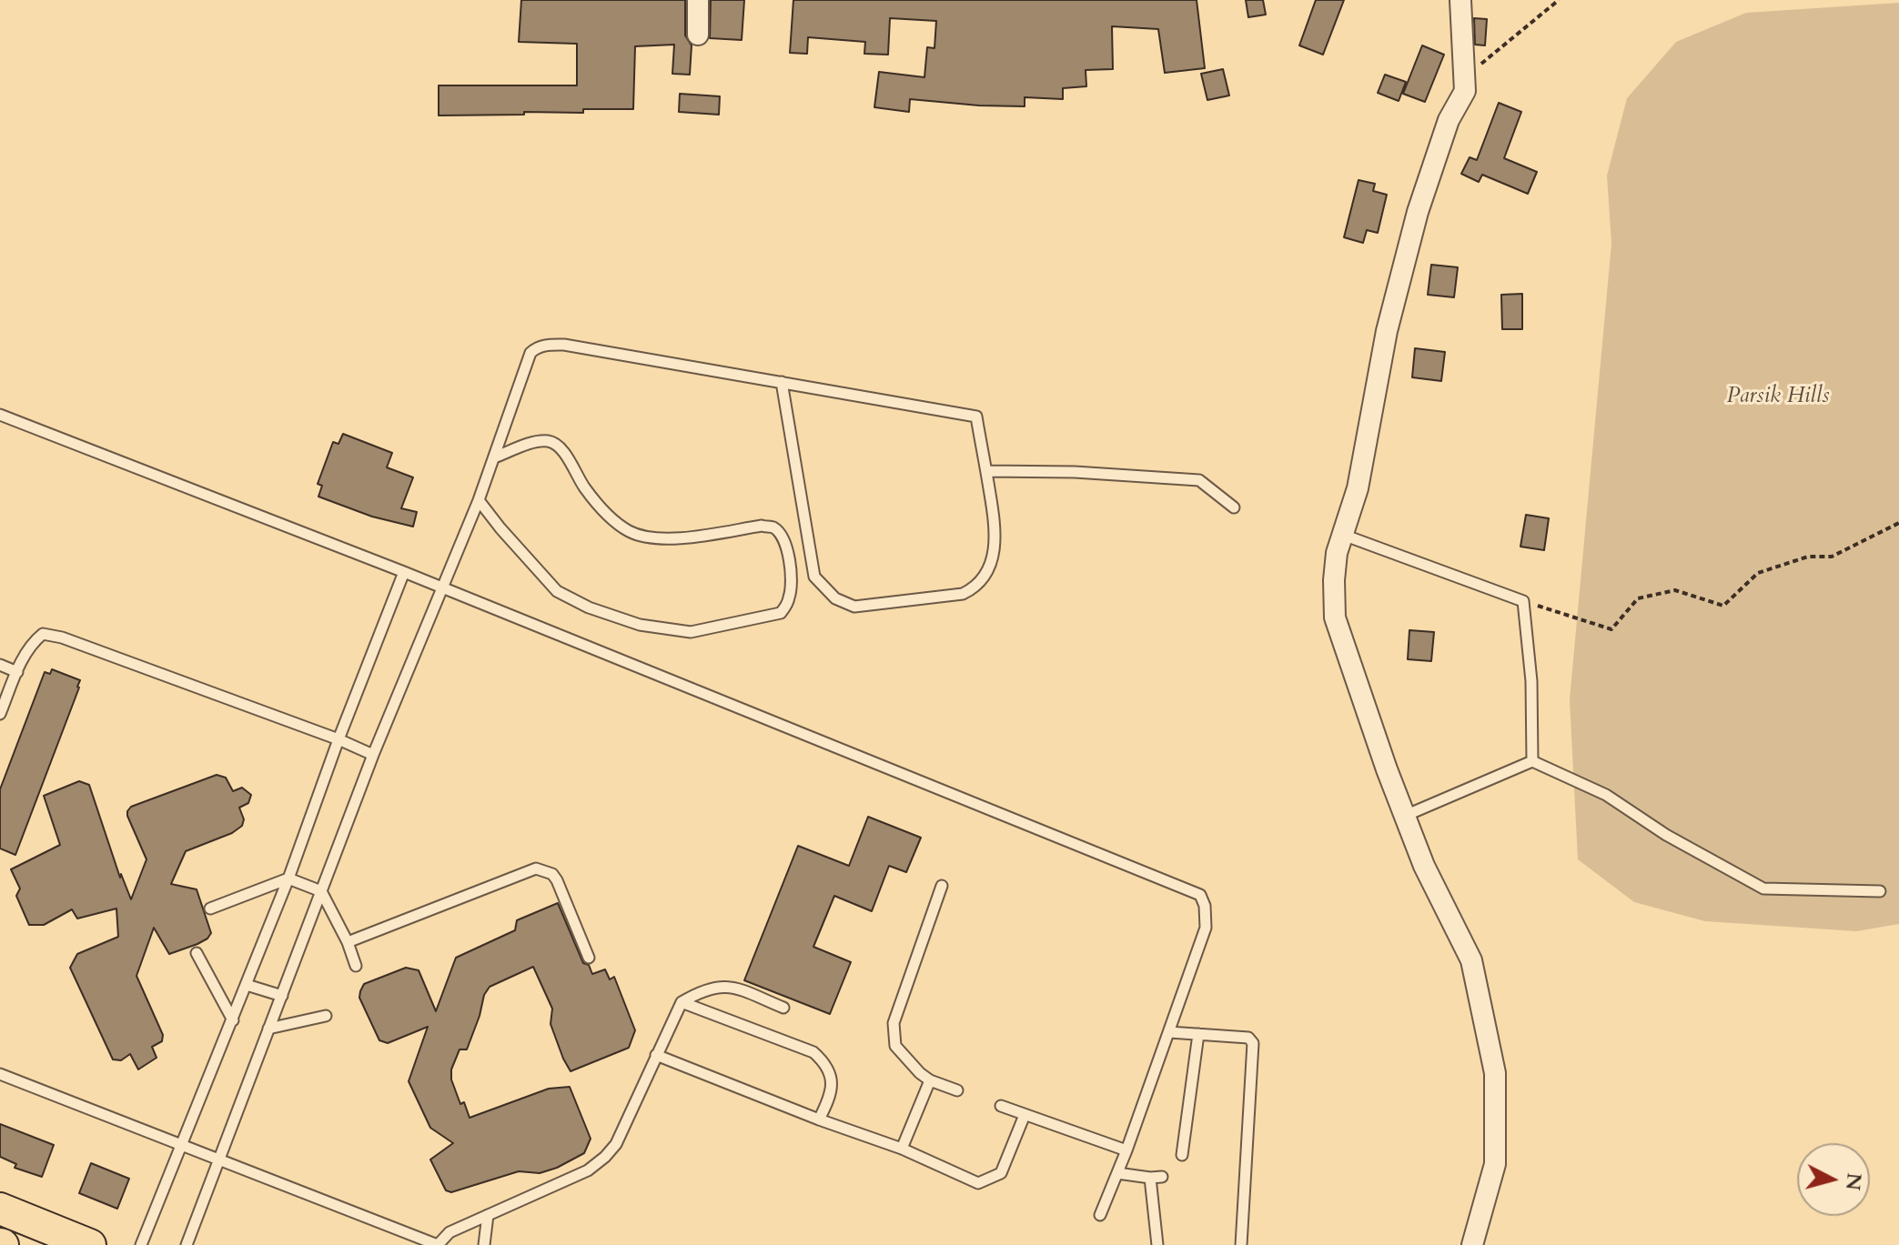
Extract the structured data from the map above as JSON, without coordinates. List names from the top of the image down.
{
  "parks": ["Parsik Hills"],
  "north": "right"
}
